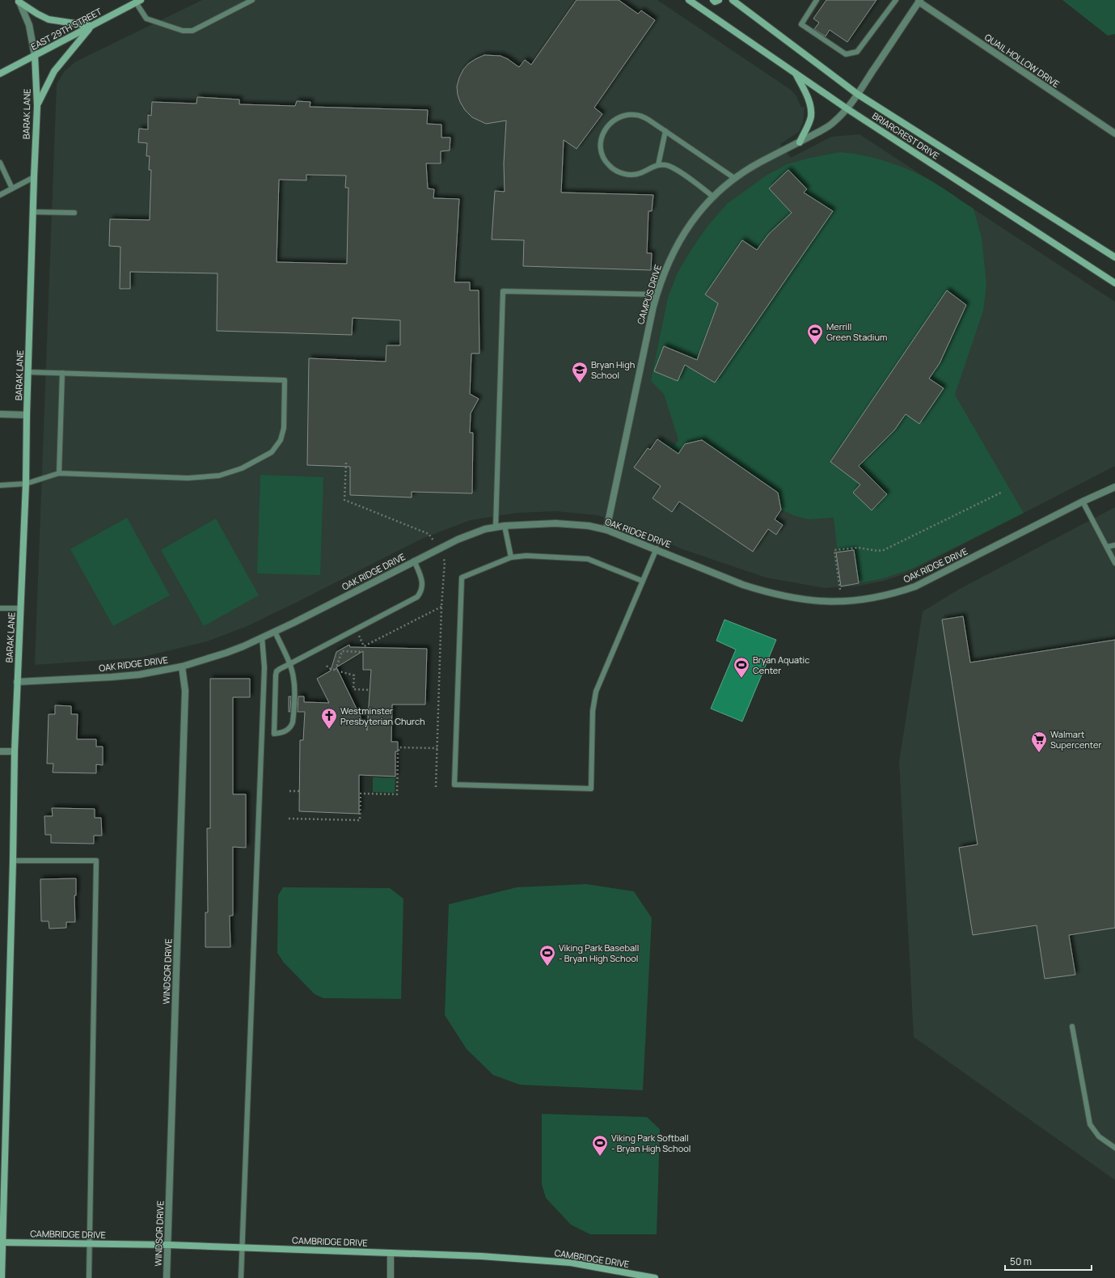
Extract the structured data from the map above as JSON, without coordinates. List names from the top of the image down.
{
  "streets": {
    "street": [
      "EAST 29TH STREET",
      "QUAIL HOLLOW DRIVE",
      "BARAK LANE",
      "BRIARCREST DRIVE",
      "CAMPUS DRIVE",
      "OAK RIDGE DRIVE",
      "WINDSOR DRIVE",
      "CAMBRIDGE DRIVE"
    ]
  },
  "crossings": [
    ["EAST 29TH STREET", "BARAK LANE"],
    ["QUAIL HOLLOW DRIVE", "CAMPUS DRIVE"],
    ["BARAK LANE", "OAK RIDGE DRIVE"],
    ["BARAK LANE", "CAMBRIDGE DRIVE"],
    ["BRIARCREST DRIVE", "CAMPUS DRIVE"],
    ["CAMPUS DRIVE", "OAK RIDGE DRIVE"],
    ["OAK RIDGE DRIVE", "WINDSOR DRIVE"],
    ["WINDSOR DRIVE", "CAMBRIDGE DRIVE"]
  ],
  "places": {
    "sports": [
      "Merrill Green Stadium",
      "Bryan Aquatic Center",
      "Viking Park Baseball - Bryan High School",
      "Viking Park Softball - Bryan High School"
    ],
    "school or university": ["Bryan High School"],
    "church": ["Westminster Presbyterian Church"],
    "supermarket": ["Walmart Supercenter"]
  },
  "scale_bar": "50 m"
}
